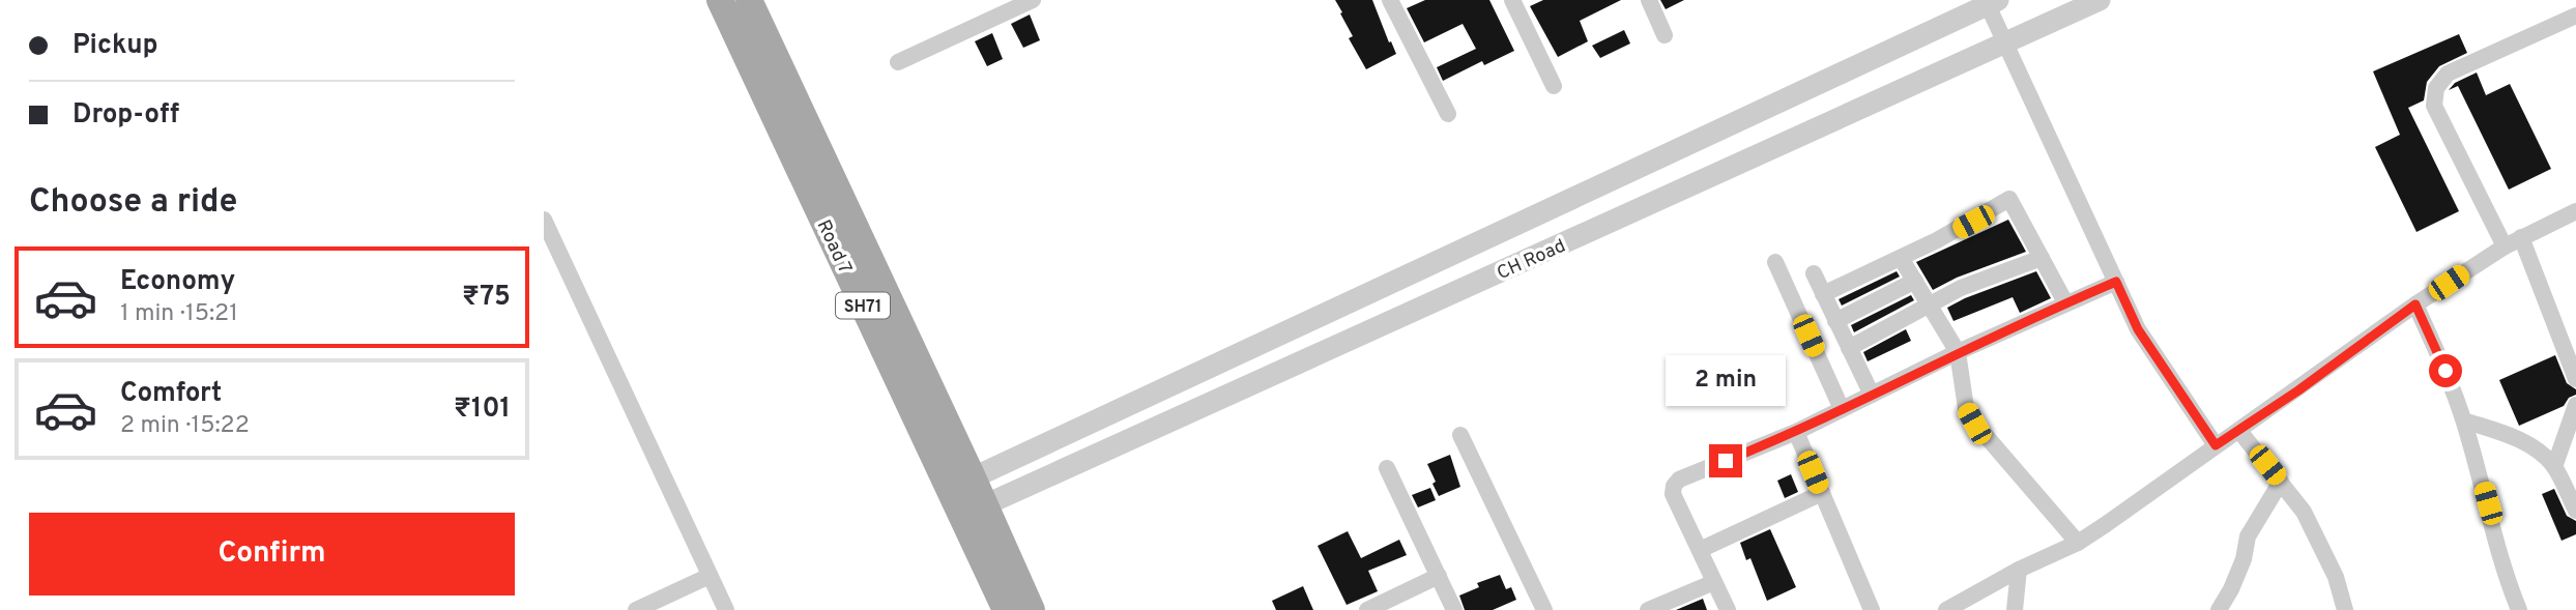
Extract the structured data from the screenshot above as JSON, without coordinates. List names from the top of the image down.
{
  "streets": {
    "main road": ["Road 7", "SH71"],
    "street": ["CH Road"]
  },
  "crossings": [
    ["Road 7", "CH Road"]
  ],
  "page": {
    "banner": ["Pickup", "Drop-off"],
    "heading": "Choose a ride",
    "list": [
      {
        "name": "Economy",
        "note": "1 min · 15:21",
        "value": "₹75"
      },
      {
        "name": "Comfort",
        "note": "2 min · 15:22",
        "value": "₹101"
      }
    ],
    "bubble": "2 min",
    "buttons": "Confirm"
  }
}
